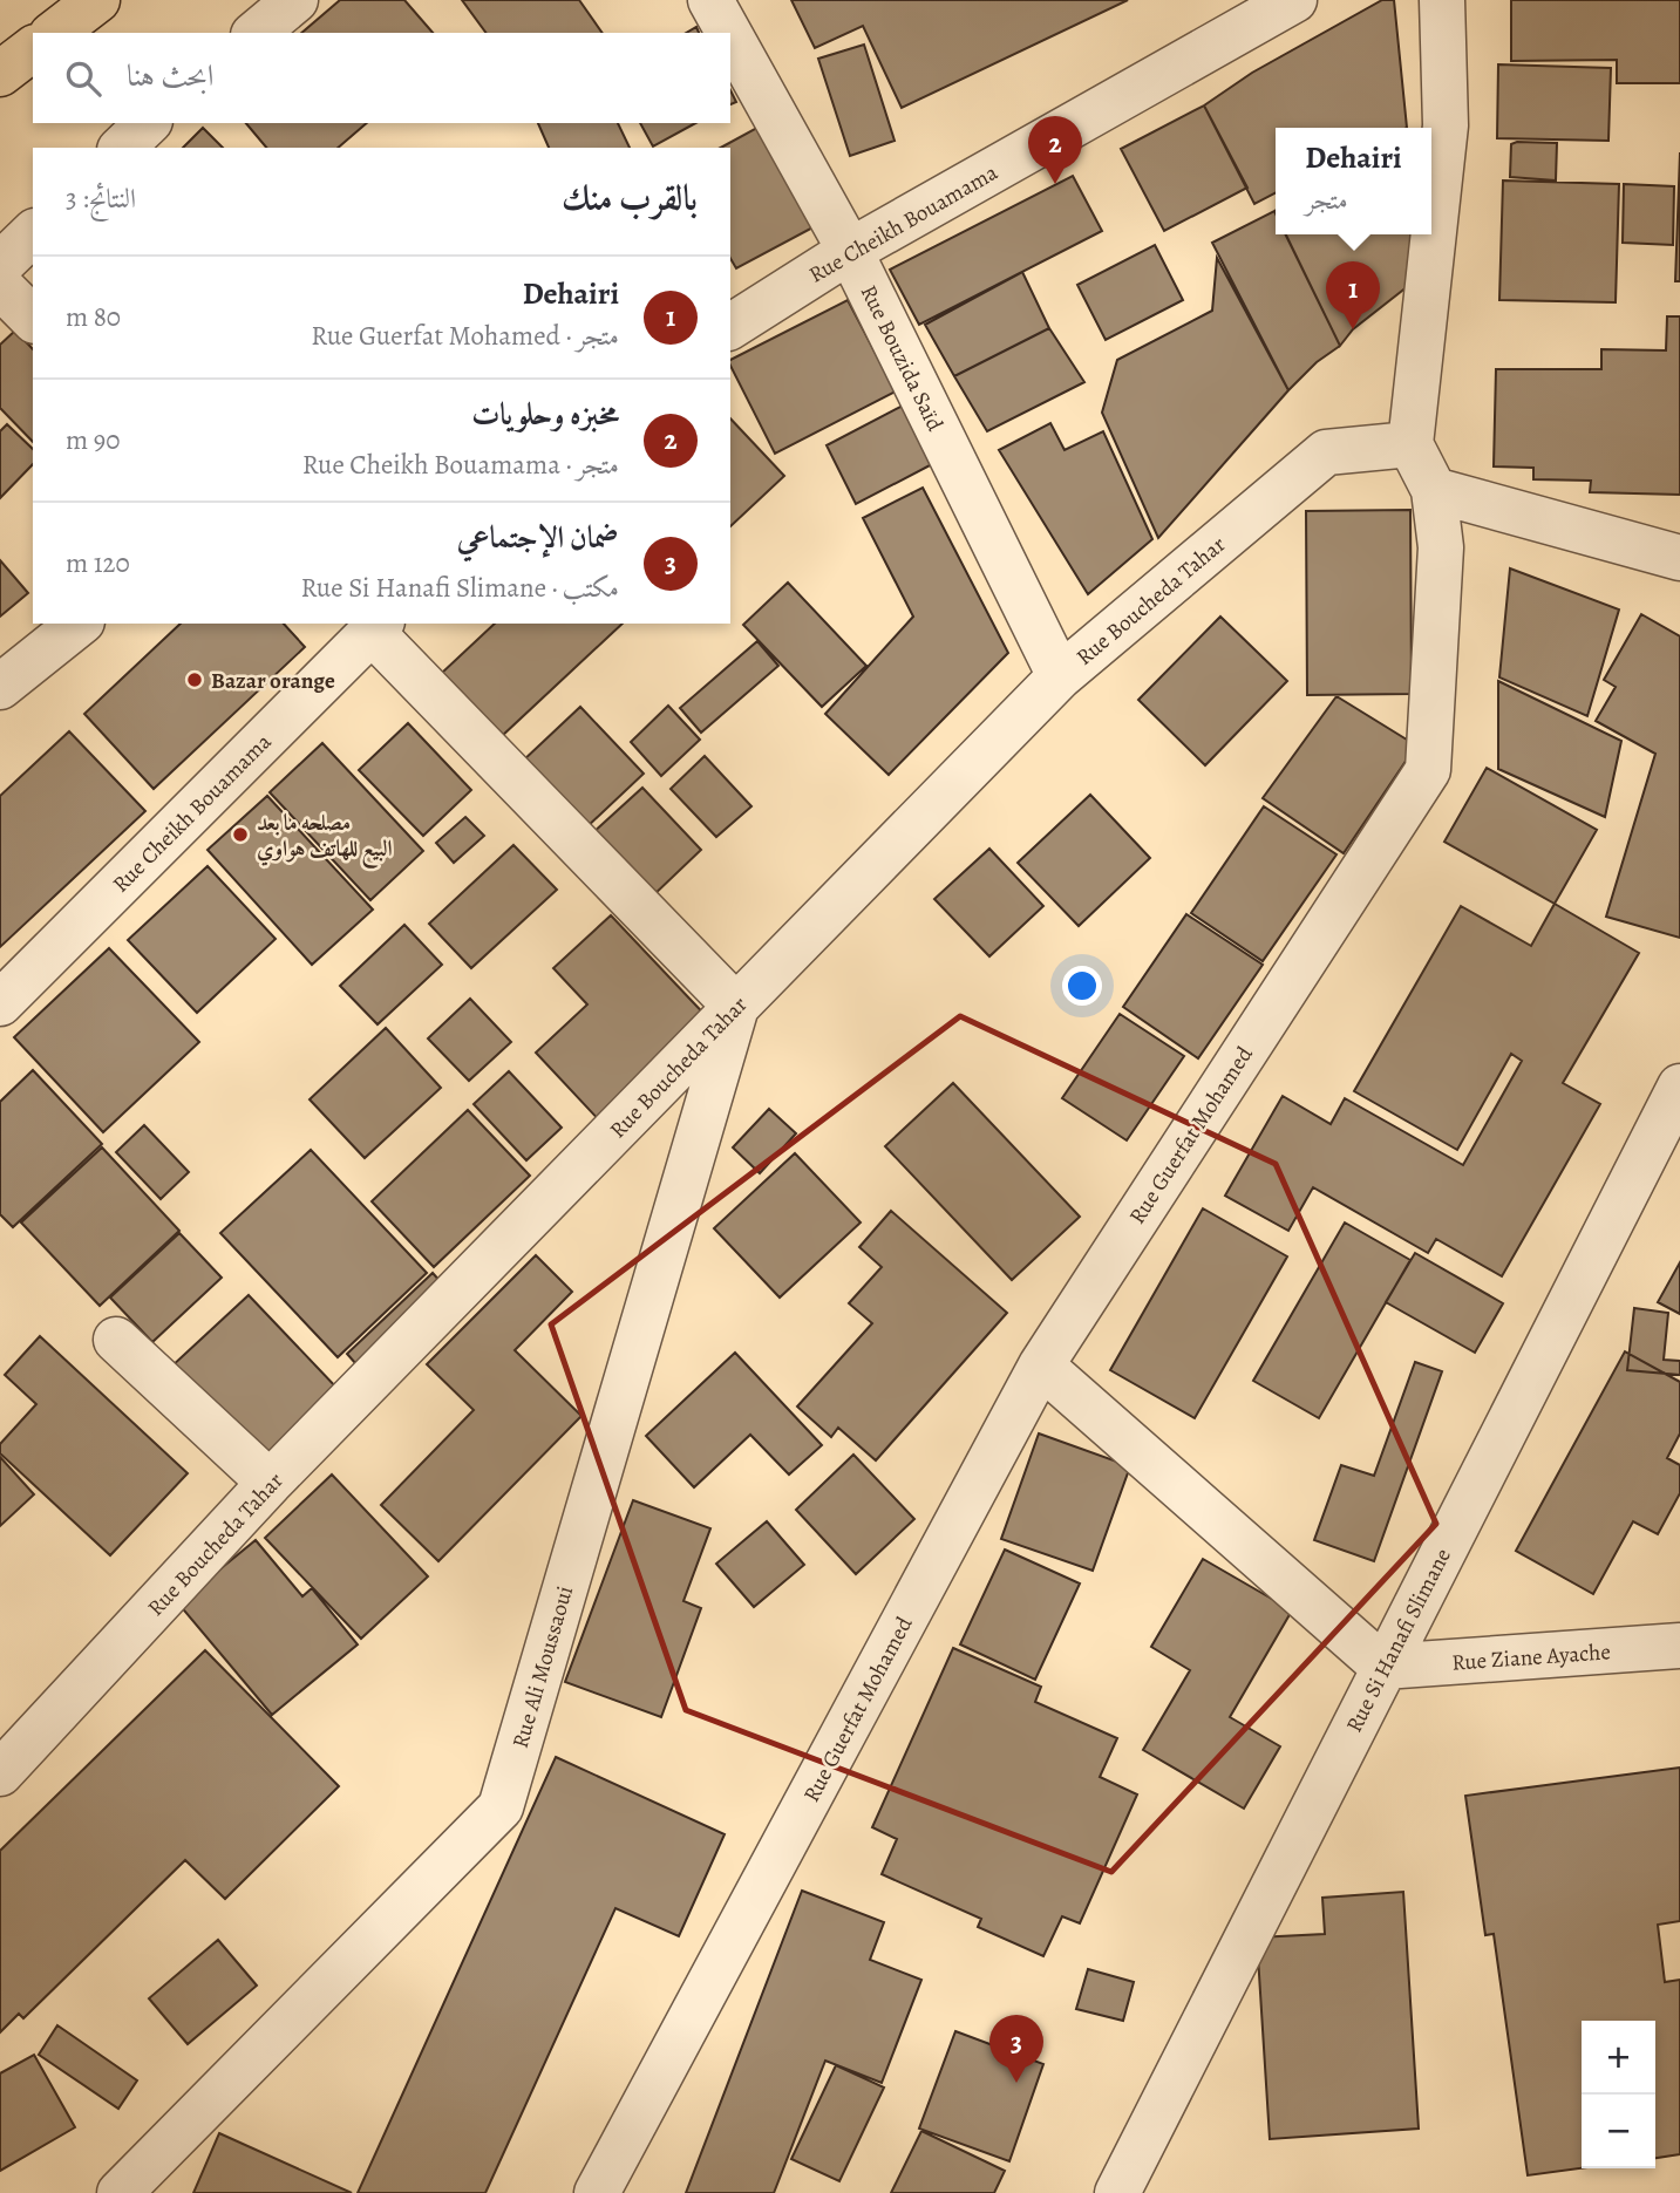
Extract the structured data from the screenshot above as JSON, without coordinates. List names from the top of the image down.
{
  "streets": {
    "street": [
      "Rue Cheikh Bouamama",
      "Rue Bouzida Saïd",
      "Rue Boucheda Tahar",
      "Rue Guerfat Mohamed",
      "Rue Si Hanafi Slimane",
      "Rue Ziane Ayache",
      "Rue Ali Moussaoui"
    ]
  },
  "crossings": [
    ["Rue Cheikh Bouamama", "Rue Bouzida Saïd"],
    ["Rue Bouzida Saïd", "Rue Boucheda Tahar"],
    ["Rue Boucheda Tahar", "Rue Guerfat Mohamed"],
    ["Rue Boucheda Tahar", "Rue Ali Moussaoui"],
    ["Rue Si Hanafi Slimane", "Rue Ziane Ayache"]
  ],
  "places": ["Bazar orange", "مصلحه ما بعد البيع للهاتف هواوي"],
  "page": {
    "search": "ابحث هنا",
    "pins": ["2", "1", "3"],
    "popup": ["Dehairi", "متجر"],
    "heading": ["بالقرب منك", "النتائج: 3"],
    "list": [
      {
        "mark": "1",
        "name": "Dehairi",
        "note": "متجر · Rue Guerfat Mohamed",
        "value": "80 m"
      },
      {
        "mark": "2",
        "name": "مخبزه وحلويات",
        "note": "متجر · Rue Cheikh Bouamama",
        "value": "90 m"
      },
      {
        "mark": "3",
        "name": "ضمان الإجتماعي",
        "note": "مكتب · Rue Si Hanafi Slimane",
        "value": "120 m"
      }
    ],
    "map_buttons": ["+", "−"]
  }
}
